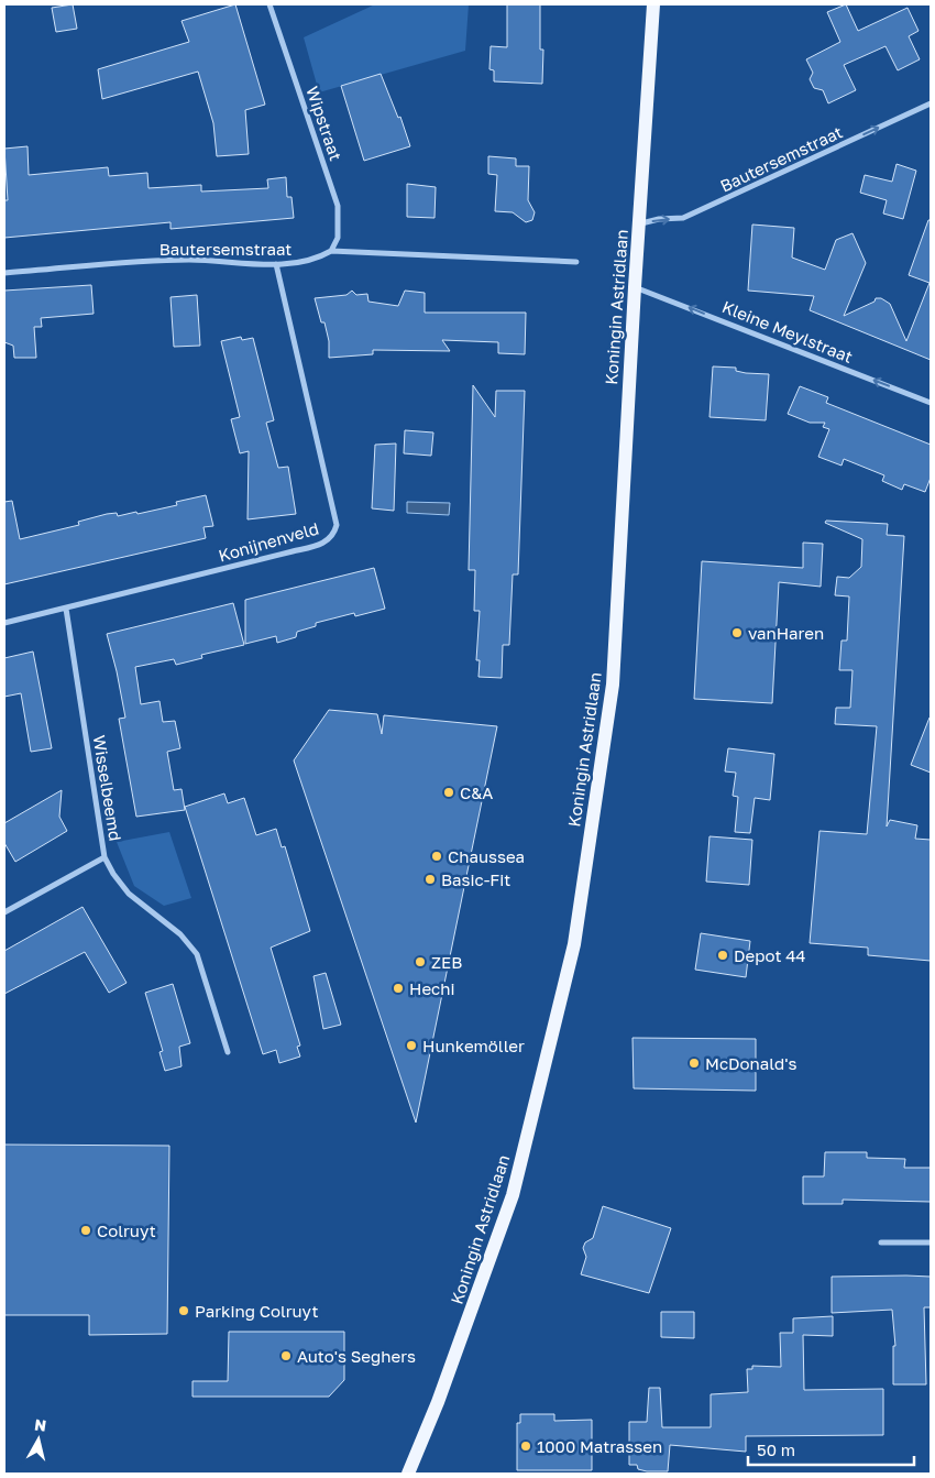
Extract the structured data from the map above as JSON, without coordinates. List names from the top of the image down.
{
  "streets": {
    "main road": ["Koningin Astridlaan"],
    "street": [
      "Wipstraat",
      "Bautersemstraat",
      "Kleine Meylstraat",
      "Konijnenveld",
      "Wisselbeemd"
    ]
  },
  "crossings": [
    ["Wipstraat", "Bautersemstraat"],
    ["Bautersemstraat", "Koningin Astridlaan"],
    ["Bautersemstraat", "Konijnenveld"],
    ["Koningin Astridlaan", "Kleine Meylstraat"],
    ["Konijnenveld", "Wisselbeemd"]
  ],
  "one_way": ["Bautersemstraat", "Kleine Meylstraat"],
  "places": [
    "vanHaren",
    "C&A",
    "Chaussea",
    "Basic-Fit",
    "Depot 44",
    "ZEB",
    "Hechi",
    "Hunkemöller",
    "McDonald's",
    "Colruyt",
    "Parking Colruyt",
    "Auto's Seghers",
    "1000 Matrassen"
  ],
  "scale_bar": "50 m",
  "north": "top"
}
